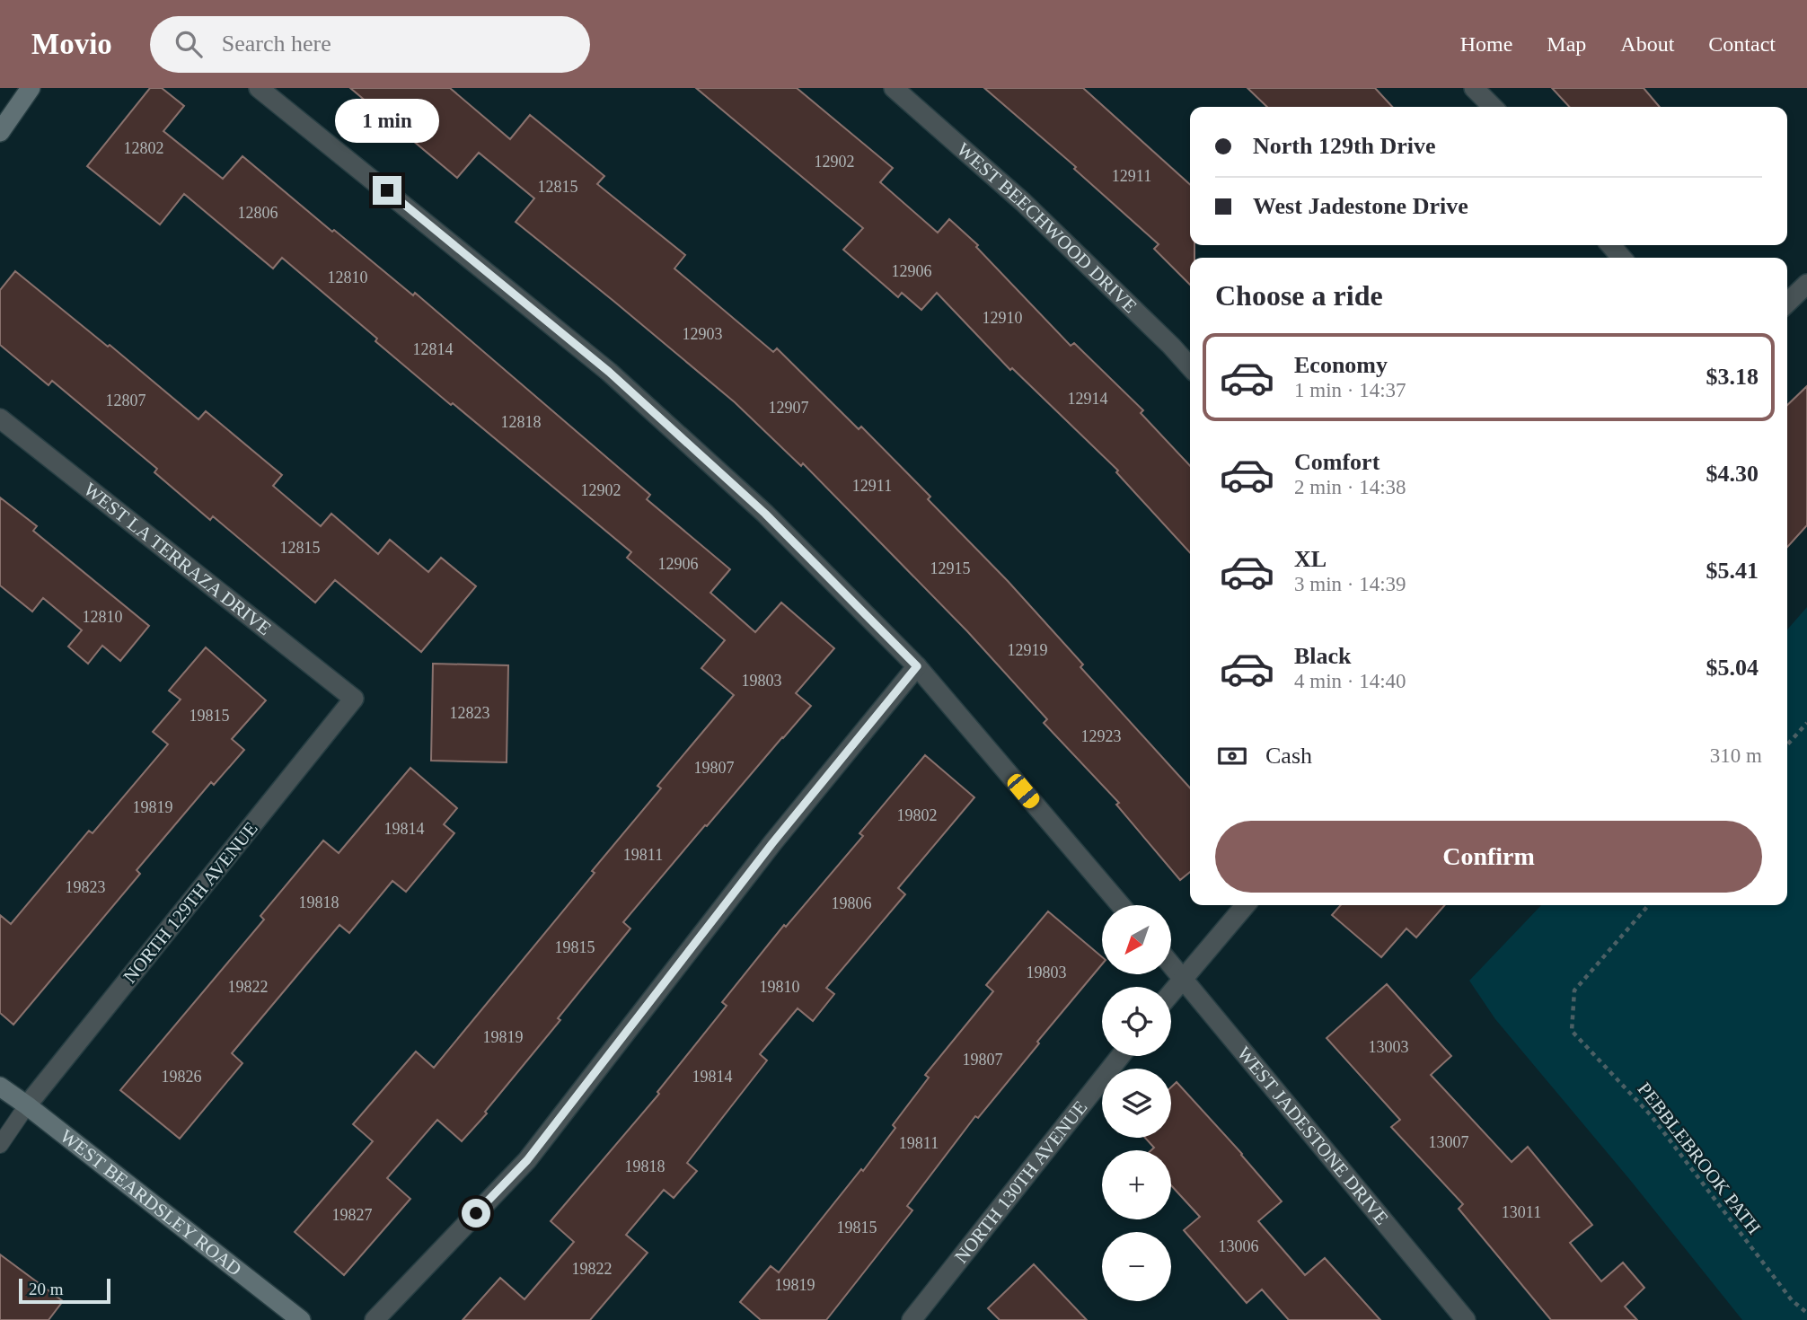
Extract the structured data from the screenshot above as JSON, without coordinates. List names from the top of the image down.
{
  "streets": {
    "street": [
      "WEST BEECHWOOD DRIVE",
      "WEST LA TERRAZA DRIVE",
      "NORTH 129TH AVENUE",
      "WEST JADESTONE DRIVE",
      "NORTH 130TH AVENUE",
      "WEST BEARDSLEY ROAD"
    ],
    "path": ["PEBBLEBROOK PATH"]
  },
  "crossings": [
    ["WEST LA TERRAZA DRIVE", "NORTH 129TH AVENUE"],
    ["NORTH 129TH AVENUE", "WEST BEARDSLEY ROAD"]
  ],
  "house_numbers": [
    "12802",
    "12902",
    "12911",
    "12815",
    "12806",
    "12906",
    "12810",
    "12910",
    "12903",
    "12814",
    "12914",
    "12807",
    "12907",
    "12818",
    "12911",
    "12902",
    "12815",
    "12906",
    "12915",
    "12810",
    "12919",
    "19803",
    "12823",
    "19815",
    "12923",
    "19807",
    "19819",
    "19802",
    "19814",
    "19811",
    "19823",
    "19818",
    "19806",
    "19815",
    "19803",
    "19822",
    "19810",
    "19819",
    "13003",
    "19807",
    "19826",
    "19814",
    "13007",
    "19811",
    "19818",
    "13011",
    "19827",
    "19815",
    "13006",
    "19822",
    "19819"
  ],
  "scale_bar": "20 m",
  "north": "bottom left",
  "page": {
    "header": "Movio",
    "search": "Search here",
    "nav": [
      "Home",
      "Map",
      "About",
      "Contact"
    ],
    "bubble": "1 min",
    "banner": ["North 129th Drive", "West Jadestone Drive"],
    "heading": "Choose a ride",
    "list": [
      {
        "name": "Economy",
        "note": "1 min · 14:37",
        "value": "$3.18"
      },
      {
        "name": "Comfort",
        "note": "2 min · 14:38",
        "value": "$4.30"
      },
      {
        "name": "XL",
        "note": "3 min · 14:39",
        "value": "$5.41"
      },
      {
        "name": "Black",
        "note": "4 min · 14:40",
        "value": "$5.04"
      }
    ],
    "pay": ["Cash", "310 m"],
    "buttons": "Confirm",
    "map_buttons": ["+", "−"],
    "scale": "20 m"
  }
}
